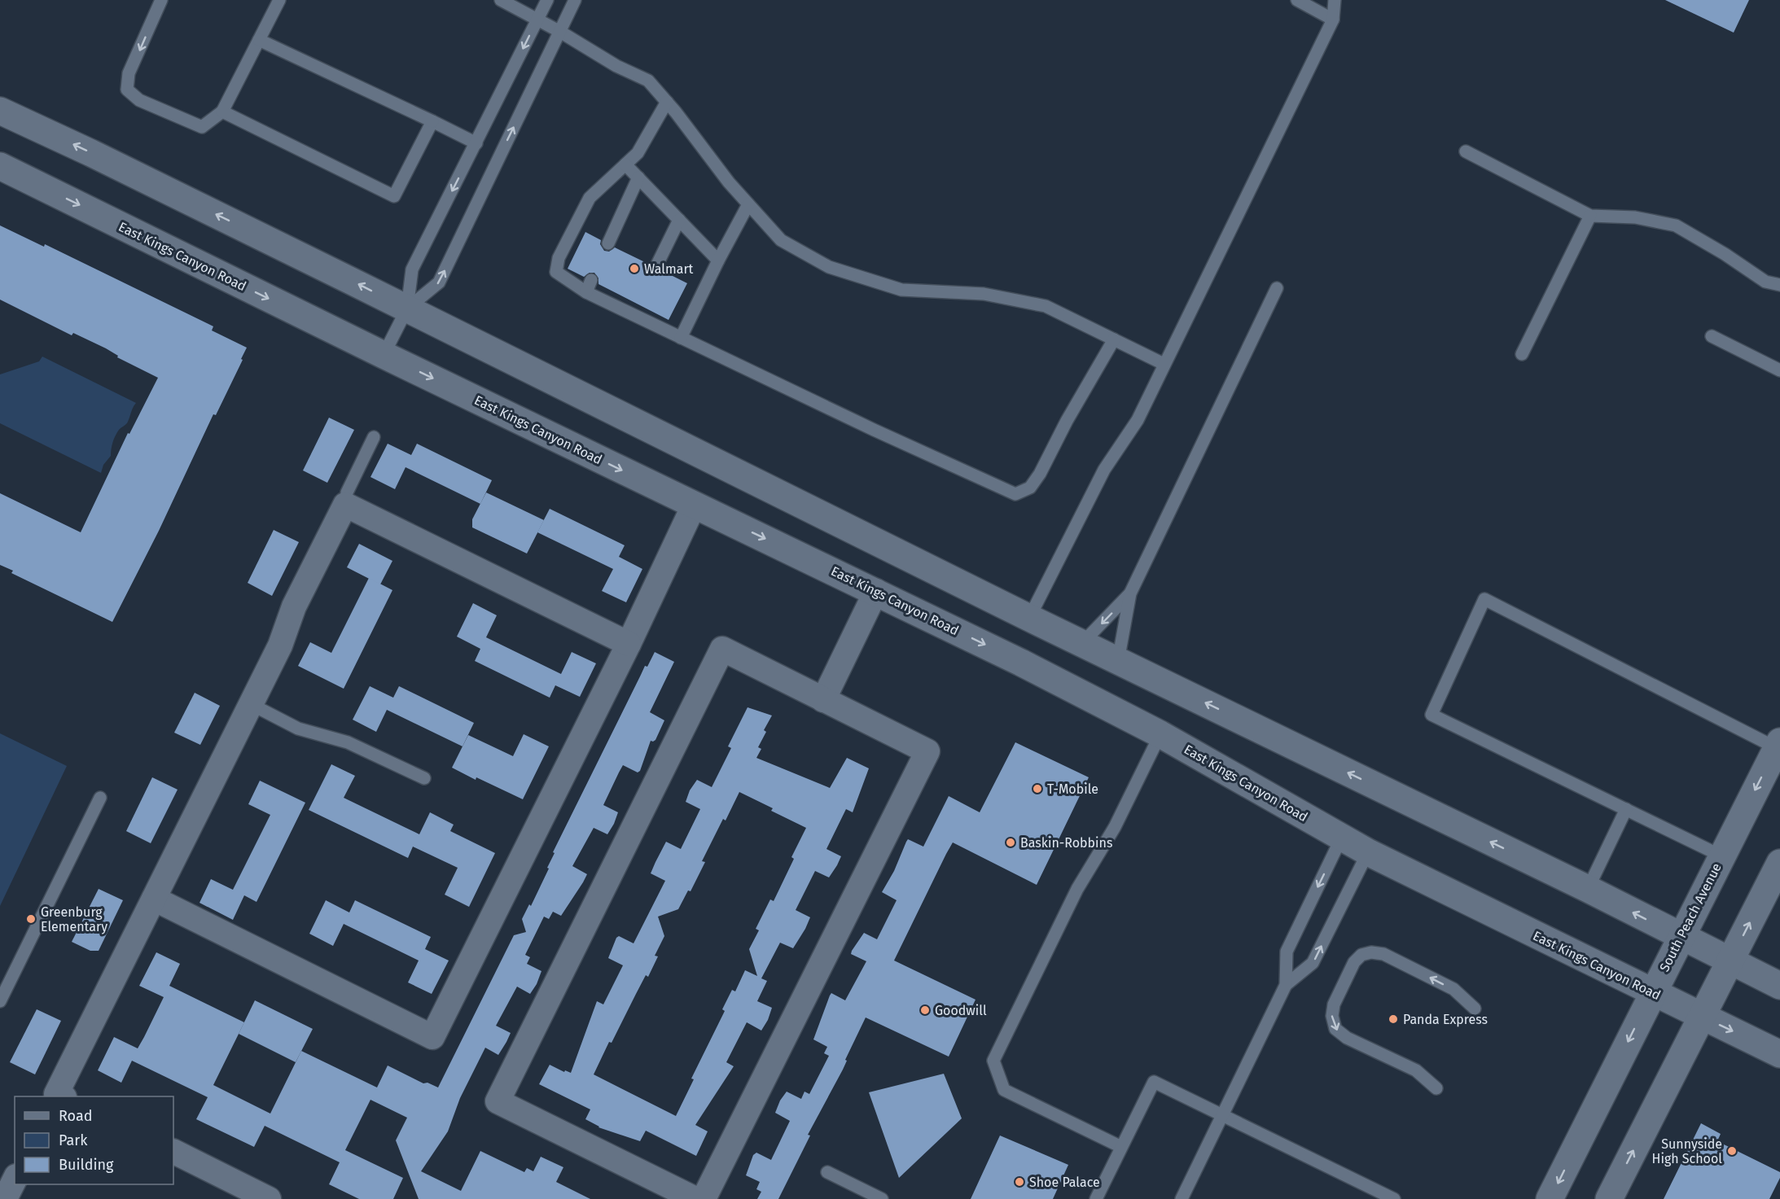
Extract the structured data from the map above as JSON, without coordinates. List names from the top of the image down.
{
  "streets": {
    "main road": ["East Kings Canyon Road", "South Peach Avenue"]
  },
  "crossings": [
    ["East Kings Canyon Road", "South Peach Avenue"]
  ],
  "places": [
    "Walmart",
    "T-Mobile",
    "Baskin-Robbins",
    "Greenburg Elementary",
    "Goodwill",
    "Panda Express",
    "Sunnyside High School",
    "Shoe Palace"
  ],
  "legend": ["Road", "Park", "Building"]
}
